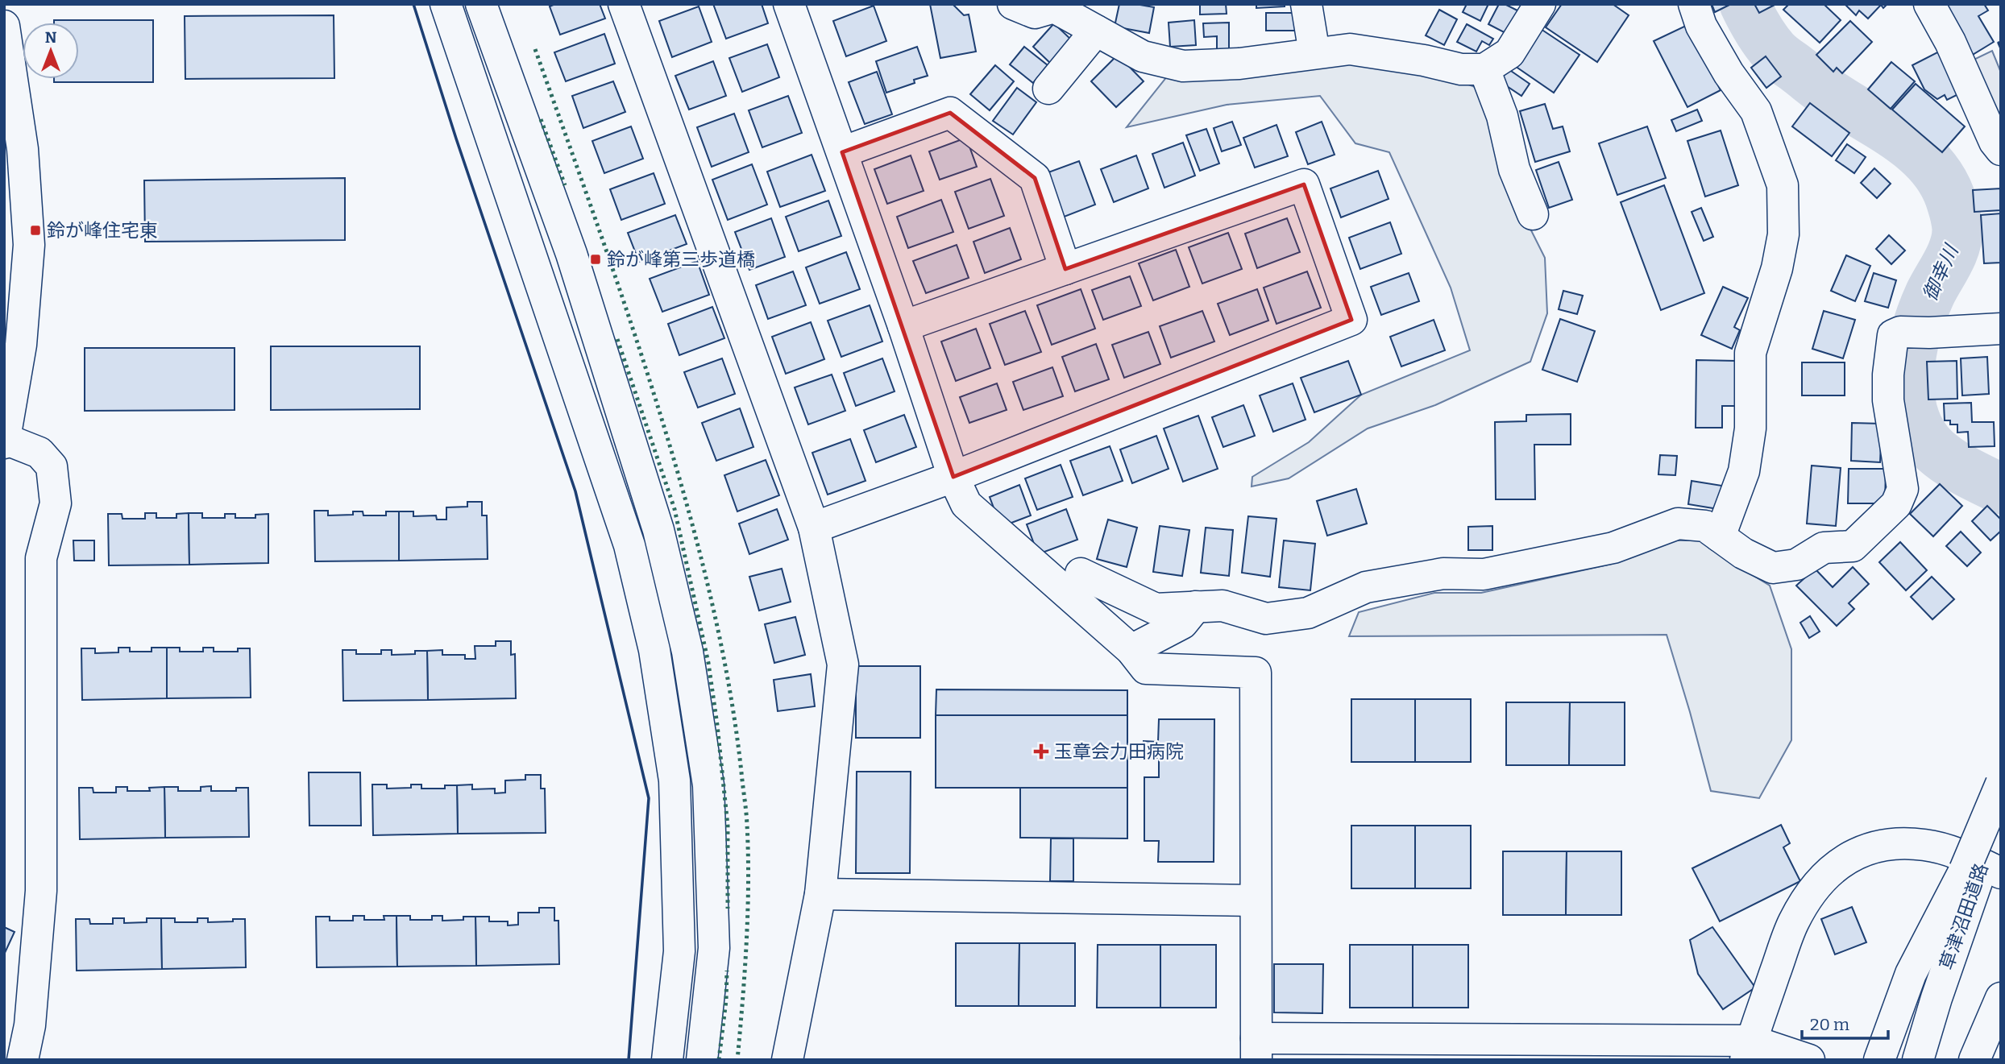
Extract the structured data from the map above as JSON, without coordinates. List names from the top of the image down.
{
  "streets": {
    "street": ["草津沼田道路"]
  },
  "water": ["御幸川"],
  "places": {
    "transit": ["鈴が峰住宅東", "鈴が峰第三歩道橋"],
    "health": ["玉章会力田病院"]
  },
  "scale_bar": "20 m",
  "north": "top"
}
